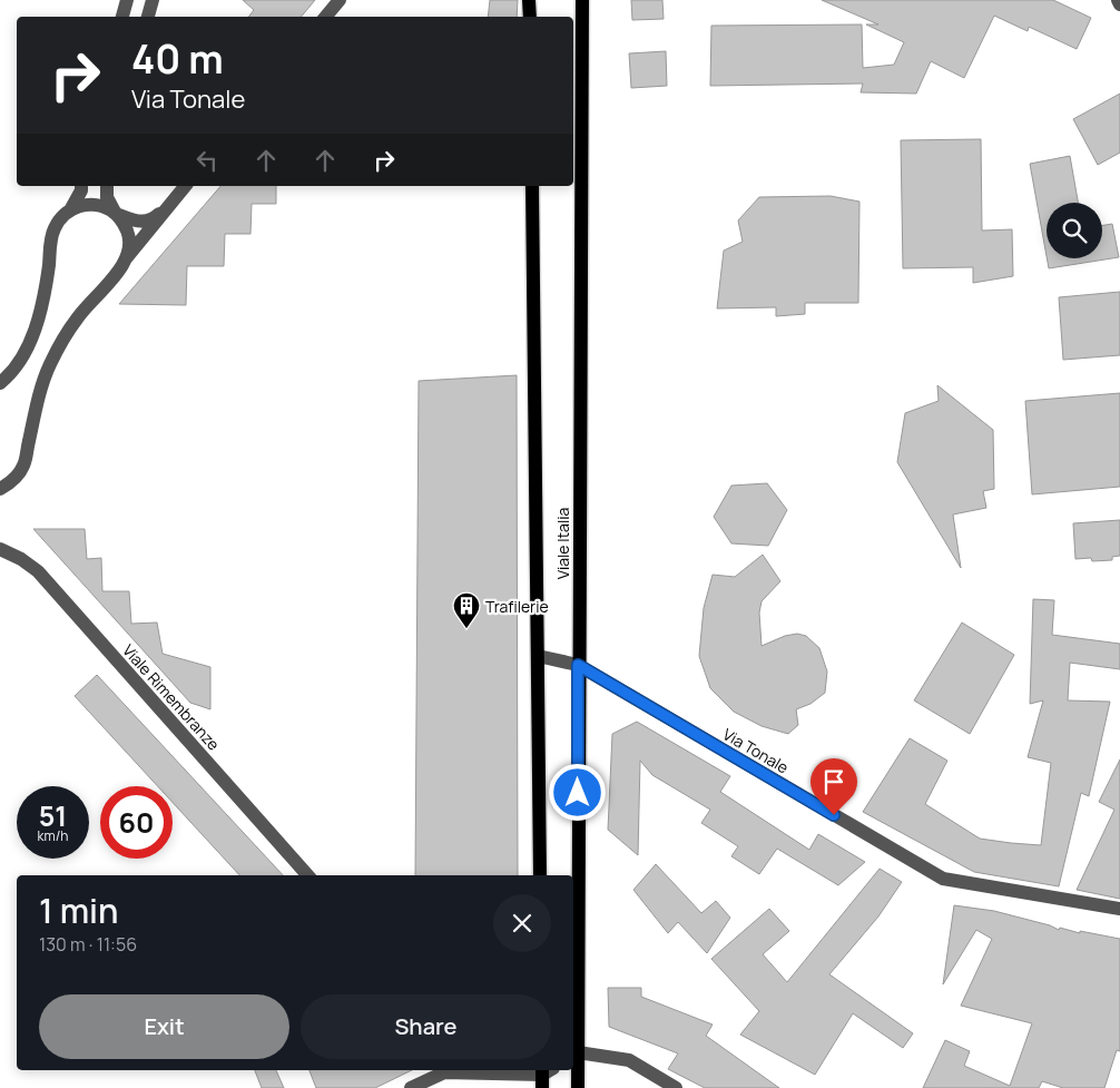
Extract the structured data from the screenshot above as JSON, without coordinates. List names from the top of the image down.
{
  "streets": {
    "main road": ["Viale Italia"],
    "street": ["Viale Rimembranze", "Via Tonale"]
  },
  "crossings": [
    ["Viale Italia", "Via Tonale"]
  ],
  "places": {
    "building": ["Trafilerie"]
  },
  "page": {
    "turn": ["40 m", "Via Tonale"],
    "speed": "51 km/h",
    "limit": "60",
    "heading": ["1 min", "130 m · 11:56"],
    "buttons": ["Exit", "Share"]
  }
}
